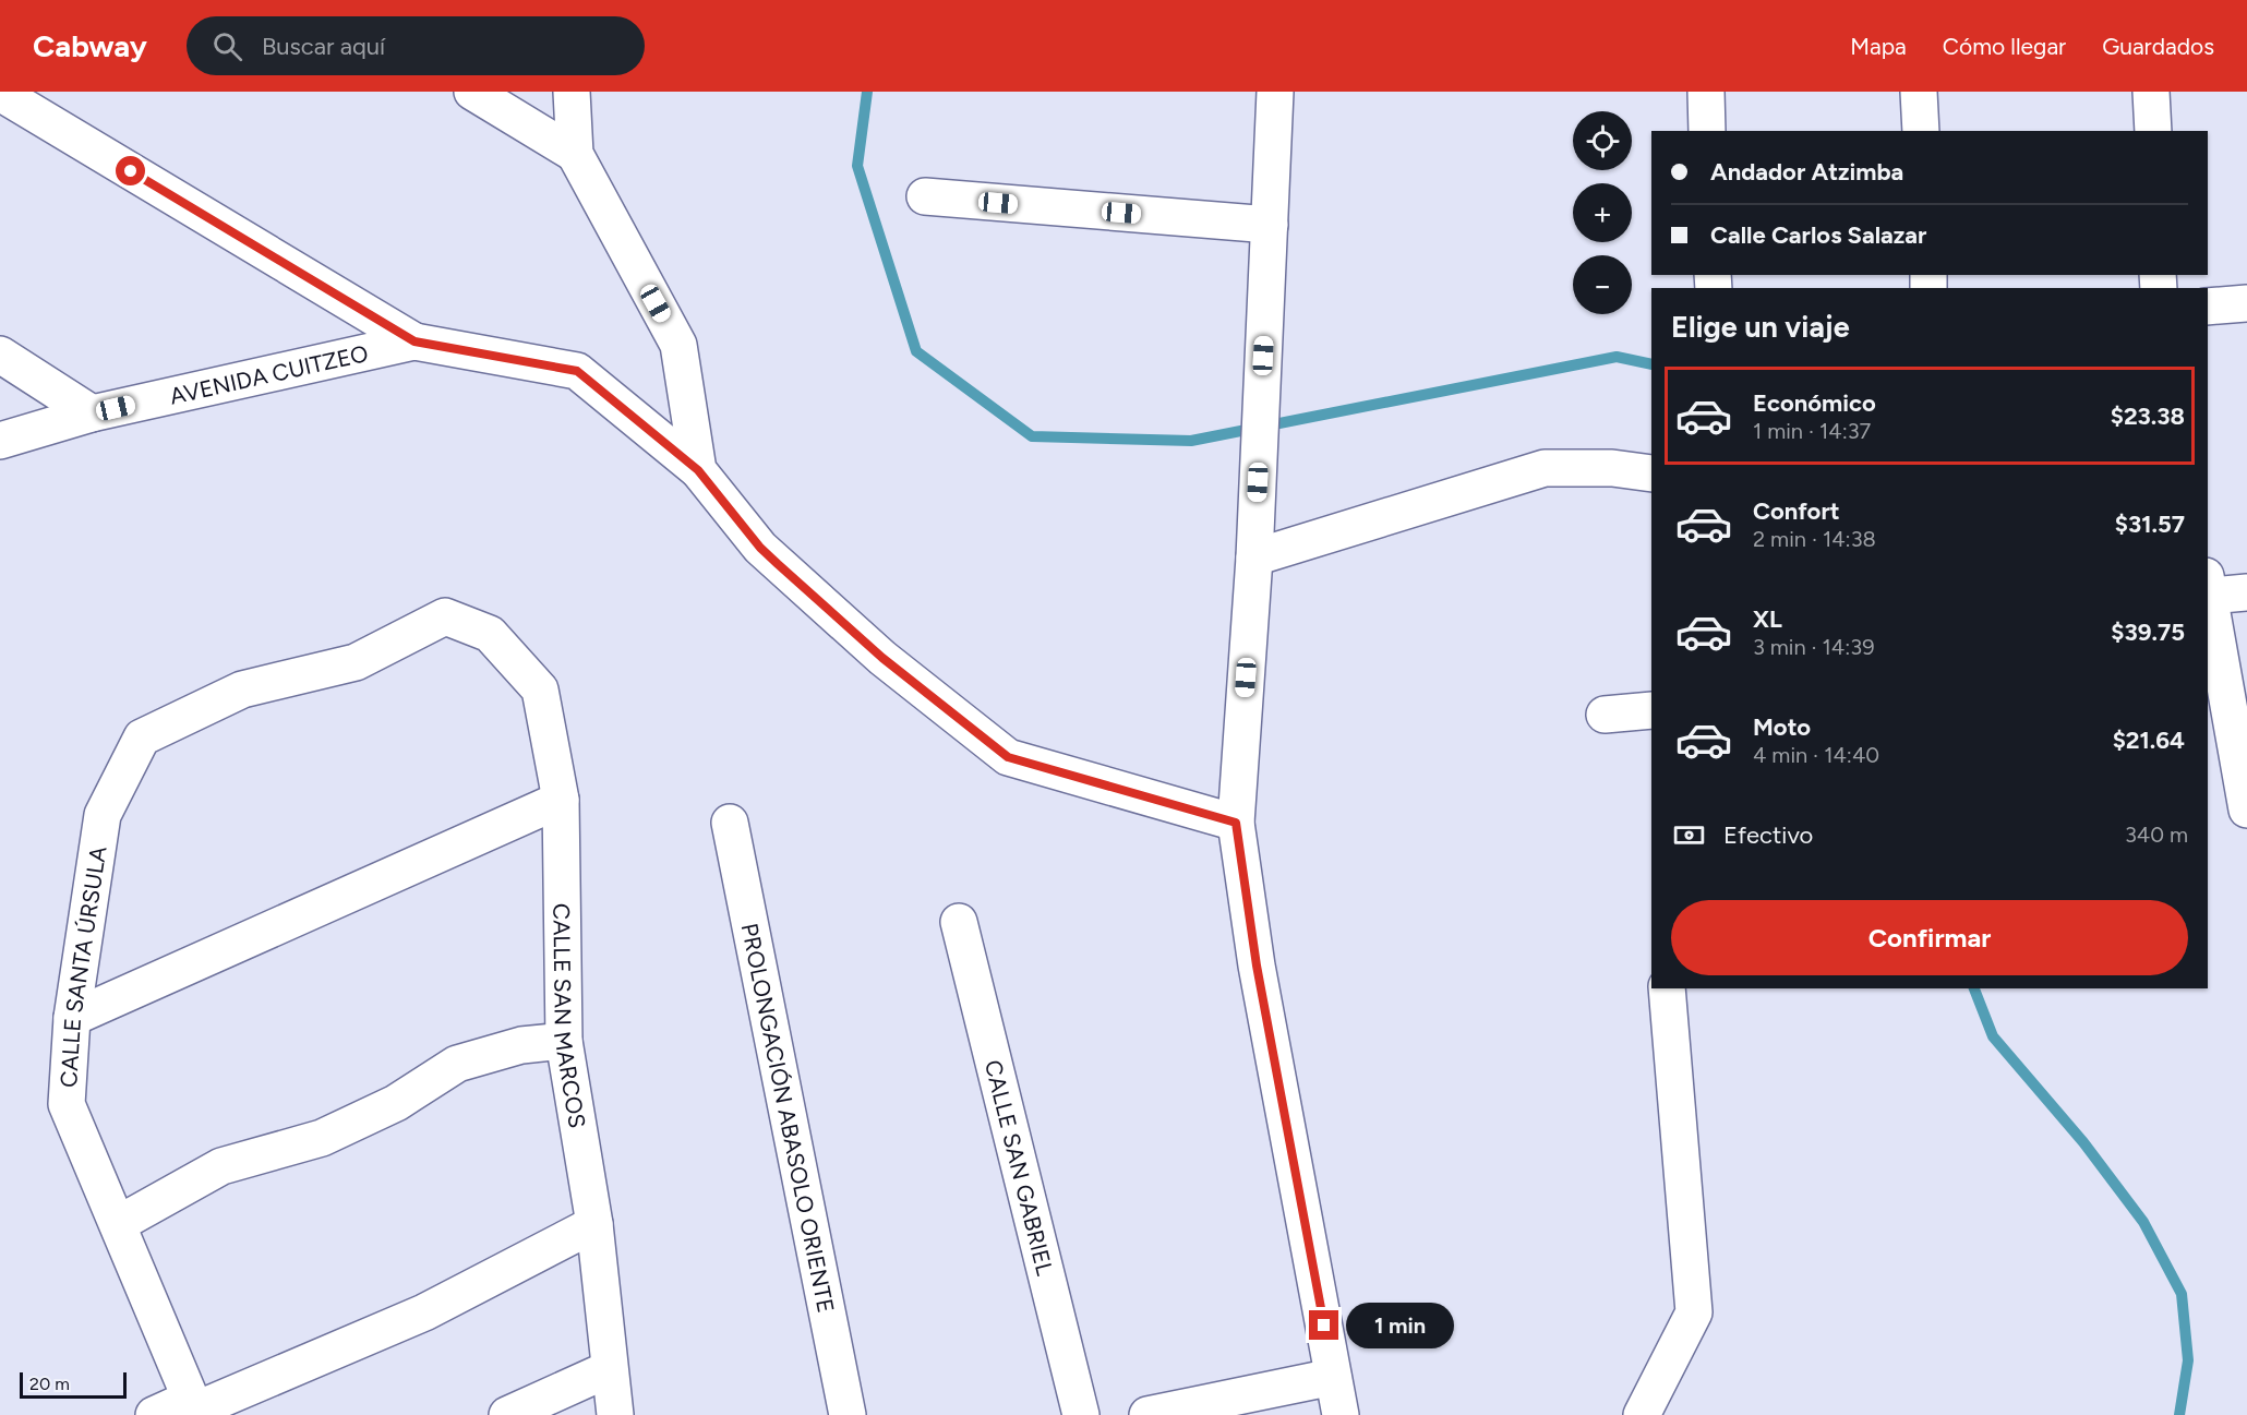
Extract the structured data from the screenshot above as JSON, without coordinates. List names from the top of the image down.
{
  "streets": {
    "street": [
      "AVENIDA CUITZEO",
      "CALLE SANTA ÚRSULA",
      "CALLE SAN MARCOS",
      "PROLONGACIÓN ABASOLO ORIENTE",
      "CALLE SAN GABRIEL"
    ]
  },
  "crossings": [
    ["CALLE SANTA ÚRSULA", "CALLE SAN MARCOS"]
  ],
  "scale_bar": "20 m",
  "page": {
    "header": "Cabway",
    "search": "Buscar aquí",
    "nav": ["Mapa", "Cómo llegar", "Guardados"],
    "map_buttons": ["+", "−"],
    "banner": ["Andador Atzimba", "Calle Carlos Salazar"],
    "heading": "Elige un viaje",
    "list": [
      {
        "name": "Económico",
        "note": "1 min · 14:37",
        "value": "$23.38"
      },
      {
        "name": "Confort",
        "note": "2 min · 14:38",
        "value": "$31.57"
      },
      {
        "name": "XL",
        "note": "3 min · 14:39",
        "value": "$39.75"
      },
      {
        "name": "Moto",
        "note": "4 min · 14:40",
        "value": "$21.64"
      }
    ],
    "pay": ["Efectivo", "340 m"],
    "buttons": "Confirmar",
    "bubble": "1 min",
    "scale": "20 m"
  }
}
